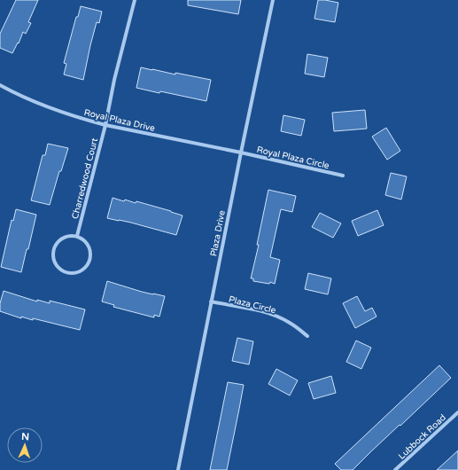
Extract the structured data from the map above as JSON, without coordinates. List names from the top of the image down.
{
  "streets": {
    "street": [
      "Royal Plaza Drive",
      "Royal Plaza Circle",
      "Charredwood Court",
      "Plaza Drive",
      "Plaza Circle",
      "Lubbock Road"
    ]
  },
  "crossings": [
    ["Royal Plaza Drive", "Royal Plaza Circle"],
    ["Royal Plaza Drive", "Charredwood Court"],
    ["Royal Plaza Drive", "Plaza Drive"],
    ["Royal Plaza Circle", "Plaza Drive"],
    ["Plaza Drive", "Plaza Circle"]
  ],
  "north": "top"
}
